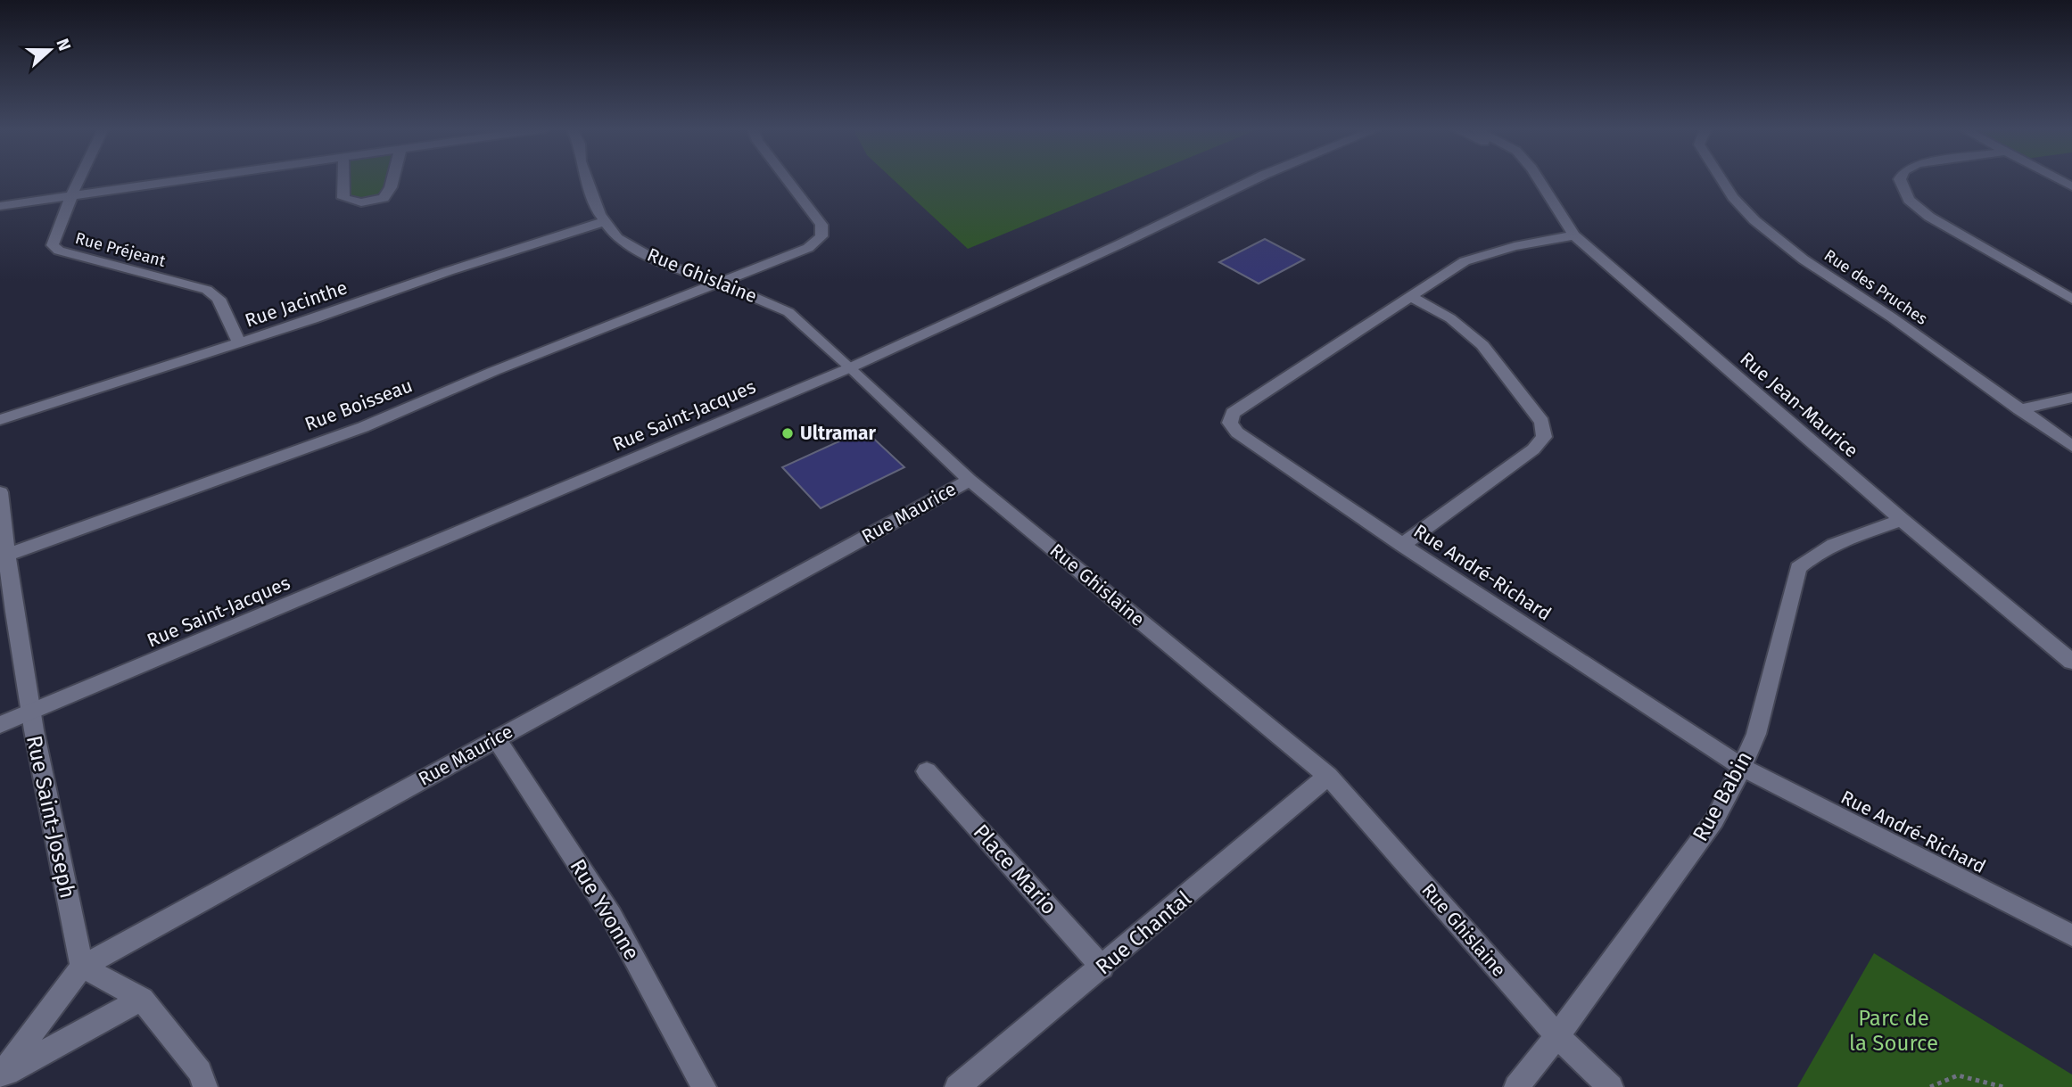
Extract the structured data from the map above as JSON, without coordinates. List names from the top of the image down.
{
  "streets": {
    "street": [
      "Rue Préjeant",
      "Rue Ghislaine",
      "Rue des Pruches",
      "Rue Jacinthe",
      "Rue Boisseau",
      "Rue Jean-Maurice",
      "Rue Saint-Jacques",
      "Rue Maurice",
      "Rue André-Richard",
      "Rue Babin",
      "Rue Saint-Joseph",
      "Place Mario",
      "Rue Yvonne",
      "Rue Chantal"
    ]
  },
  "crossings": [
    ["Rue Préjeant", "Rue Jacinthe"],
    ["Rue Ghislaine", "Rue Jacinthe"],
    ["Rue Ghislaine", "Rue Boisseau"],
    ["Rue Ghislaine", "Rue Saint-Jacques"],
    ["Rue Ghislaine", "Rue Maurice"],
    ["Rue Ghislaine", "Rue Babin"],
    ["Rue Ghislaine", "Rue Chantal"],
    ["Rue Boisseau", "Rue Saint-Joseph"],
    ["Rue Jean-Maurice", "Rue André-Richard"],
    ["Rue Jean-Maurice", "Rue Babin"],
    ["Rue Saint-Jacques", "Rue Saint-Joseph"],
    ["Rue Maurice", "Rue Saint-Joseph"],
    ["Rue Maurice", "Rue Yvonne"],
    ["Rue André-Richard", "Rue Babin"],
    ["Place Mario", "Rue Chantal"]
  ],
  "parks": ["Parc de la Source"],
  "places": ["Ultramar"],
  "north": "right"
}
